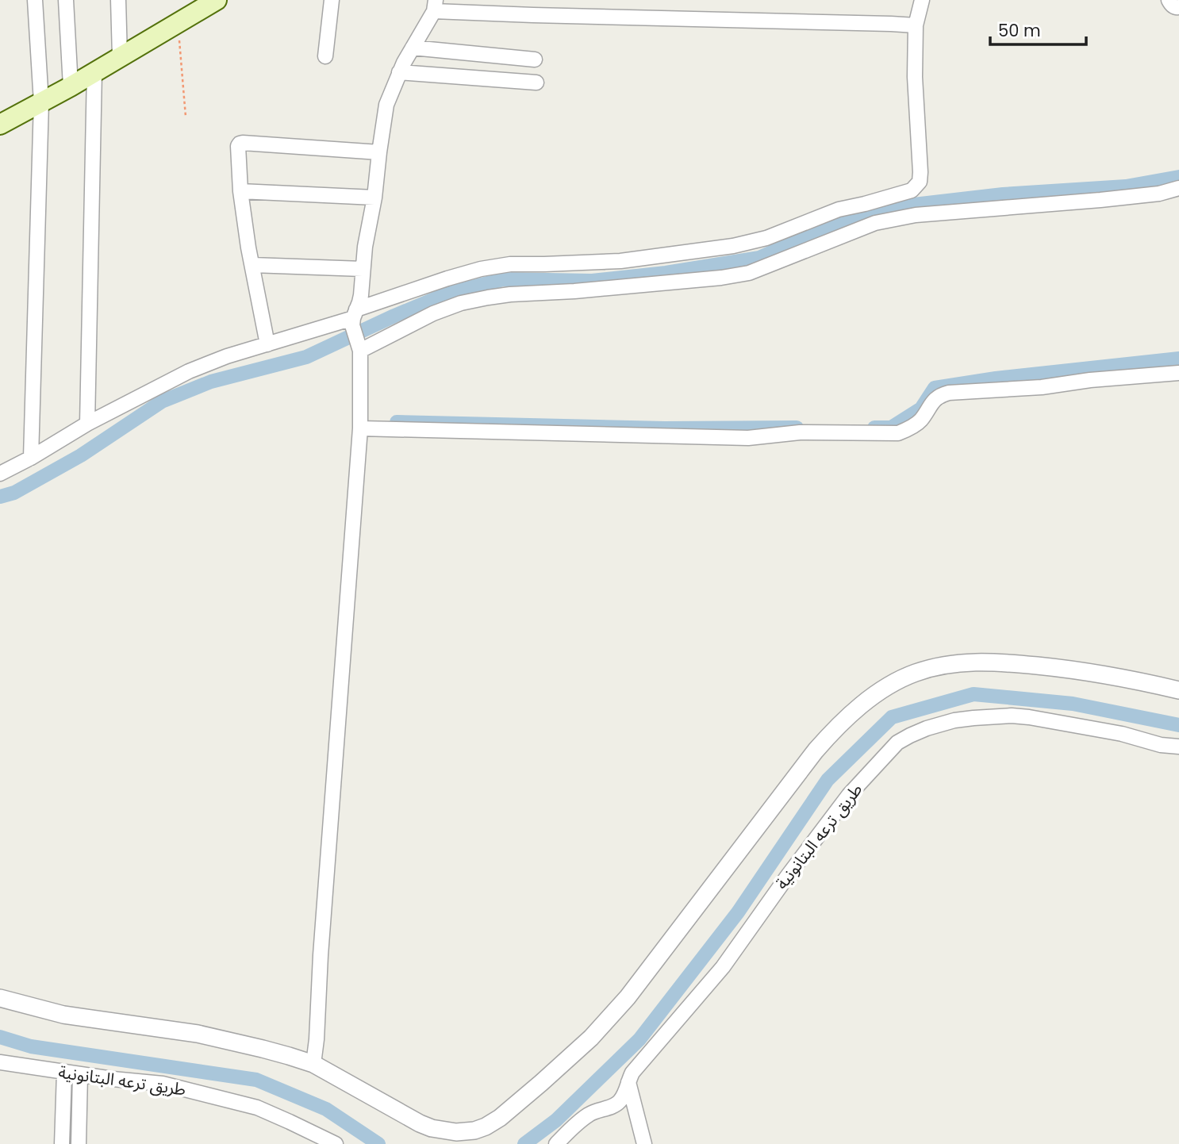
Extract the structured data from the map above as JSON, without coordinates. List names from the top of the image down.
{
  "streets": {
    "street": ["طريق ترعه البتانونية"]
  },
  "scale_bar": "50 m"
}
